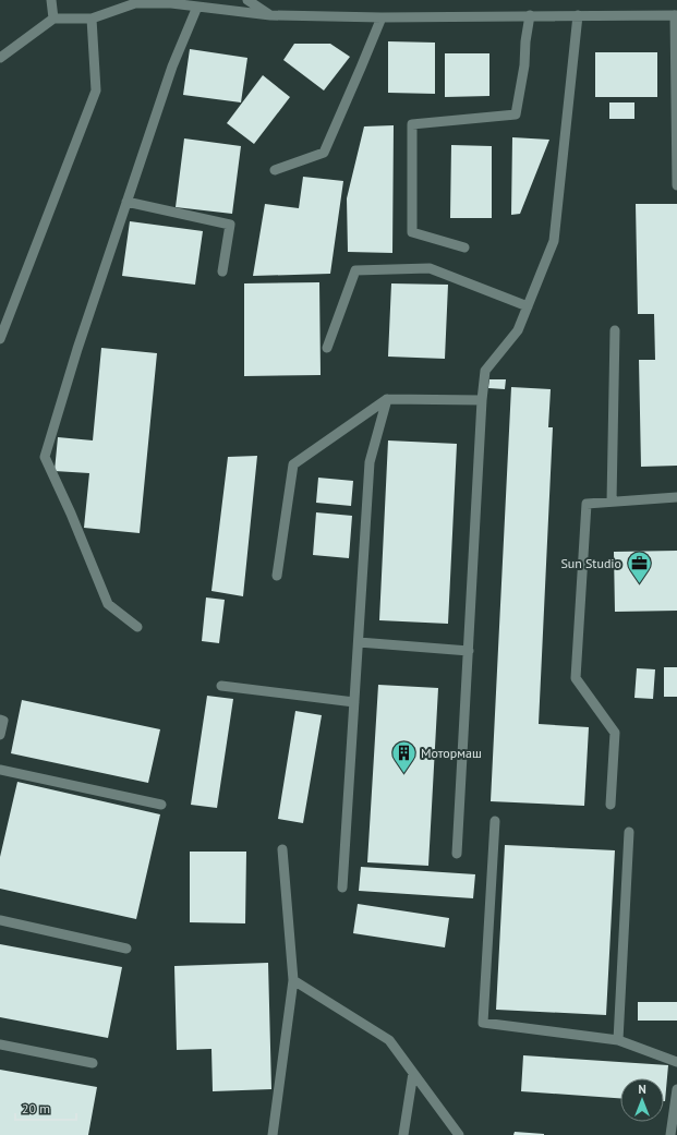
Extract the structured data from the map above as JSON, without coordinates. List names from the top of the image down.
{
  "places": {
    "office": ["Sun Studio"],
    "building": ["Мотормаш"]
  },
  "scale_bar": "20 m",
  "north": "top"
}
